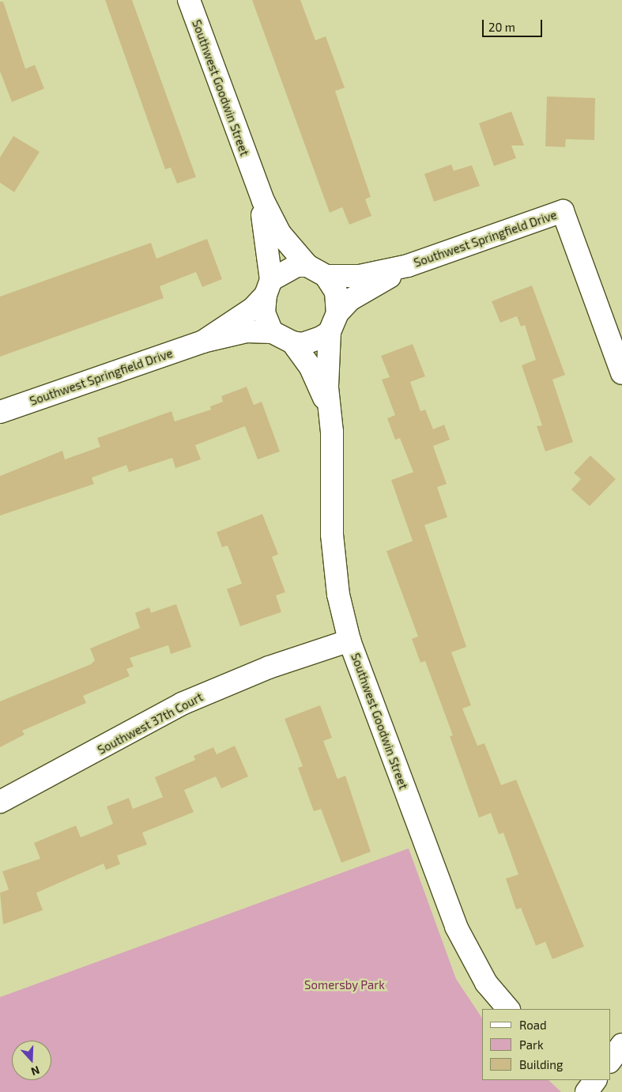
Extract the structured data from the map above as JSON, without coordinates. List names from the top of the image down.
{
  "streets": {
    "street": ["Southwest Goodwin Street", "Southwest Springfield Drive", "Southwest 37th Court"]
  },
  "crossings": [
    ["Southwest Goodwin Street", "Southwest Springfield Drive"],
    ["Southwest Goodwin Street", "Southwest 37th Court"]
  ],
  "parks": ["Somersby Park"],
  "legend": ["Road", "Park", "Building"],
  "scale_bar": "20 m",
  "north": "bottom"
}
